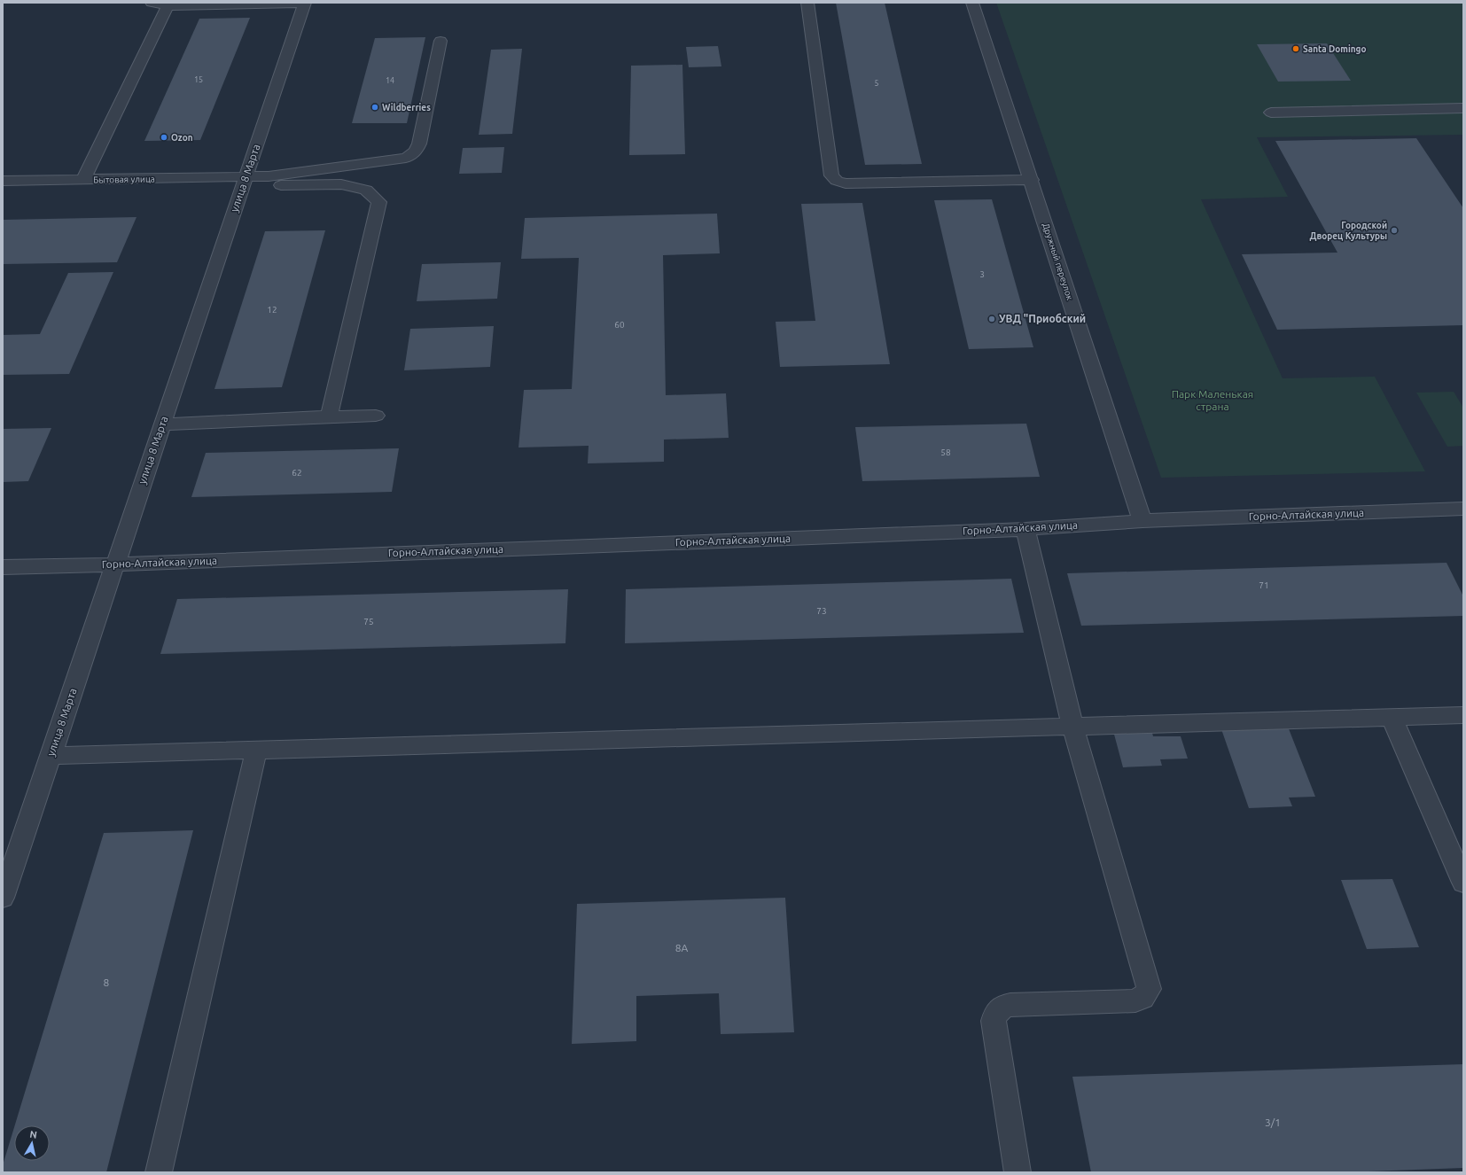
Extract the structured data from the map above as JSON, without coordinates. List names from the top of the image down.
{
  "streets": {
    "street": [
      "улица 8 Марта",
      "Бытовая улица",
      "Дружный переулок",
      "Горно-Алтайская улица"
    ]
  },
  "crossings": [
    ["улица 8 Марта", "Бытовая улица"],
    ["улица 8 Марта", "Горно-Алтайская улица"],
    ["Дружный переулок", "Горно-Алтайская улица"]
  ],
  "parks": ["Парк Маленькая страна"],
  "places": [
    "Santa Domingo",
    "Wildberries",
    "Ozon",
    "Городской Дворец Культуры",
    "УВД \"Приобский"
  ],
  "house_numbers": [
    "15",
    "14",
    "5",
    "3",
    "12",
    "60",
    "58",
    "62",
    "71",
    "73",
    "75",
    "8А",
    "8",
    "3/1"
  ],
  "north": "top"
}
